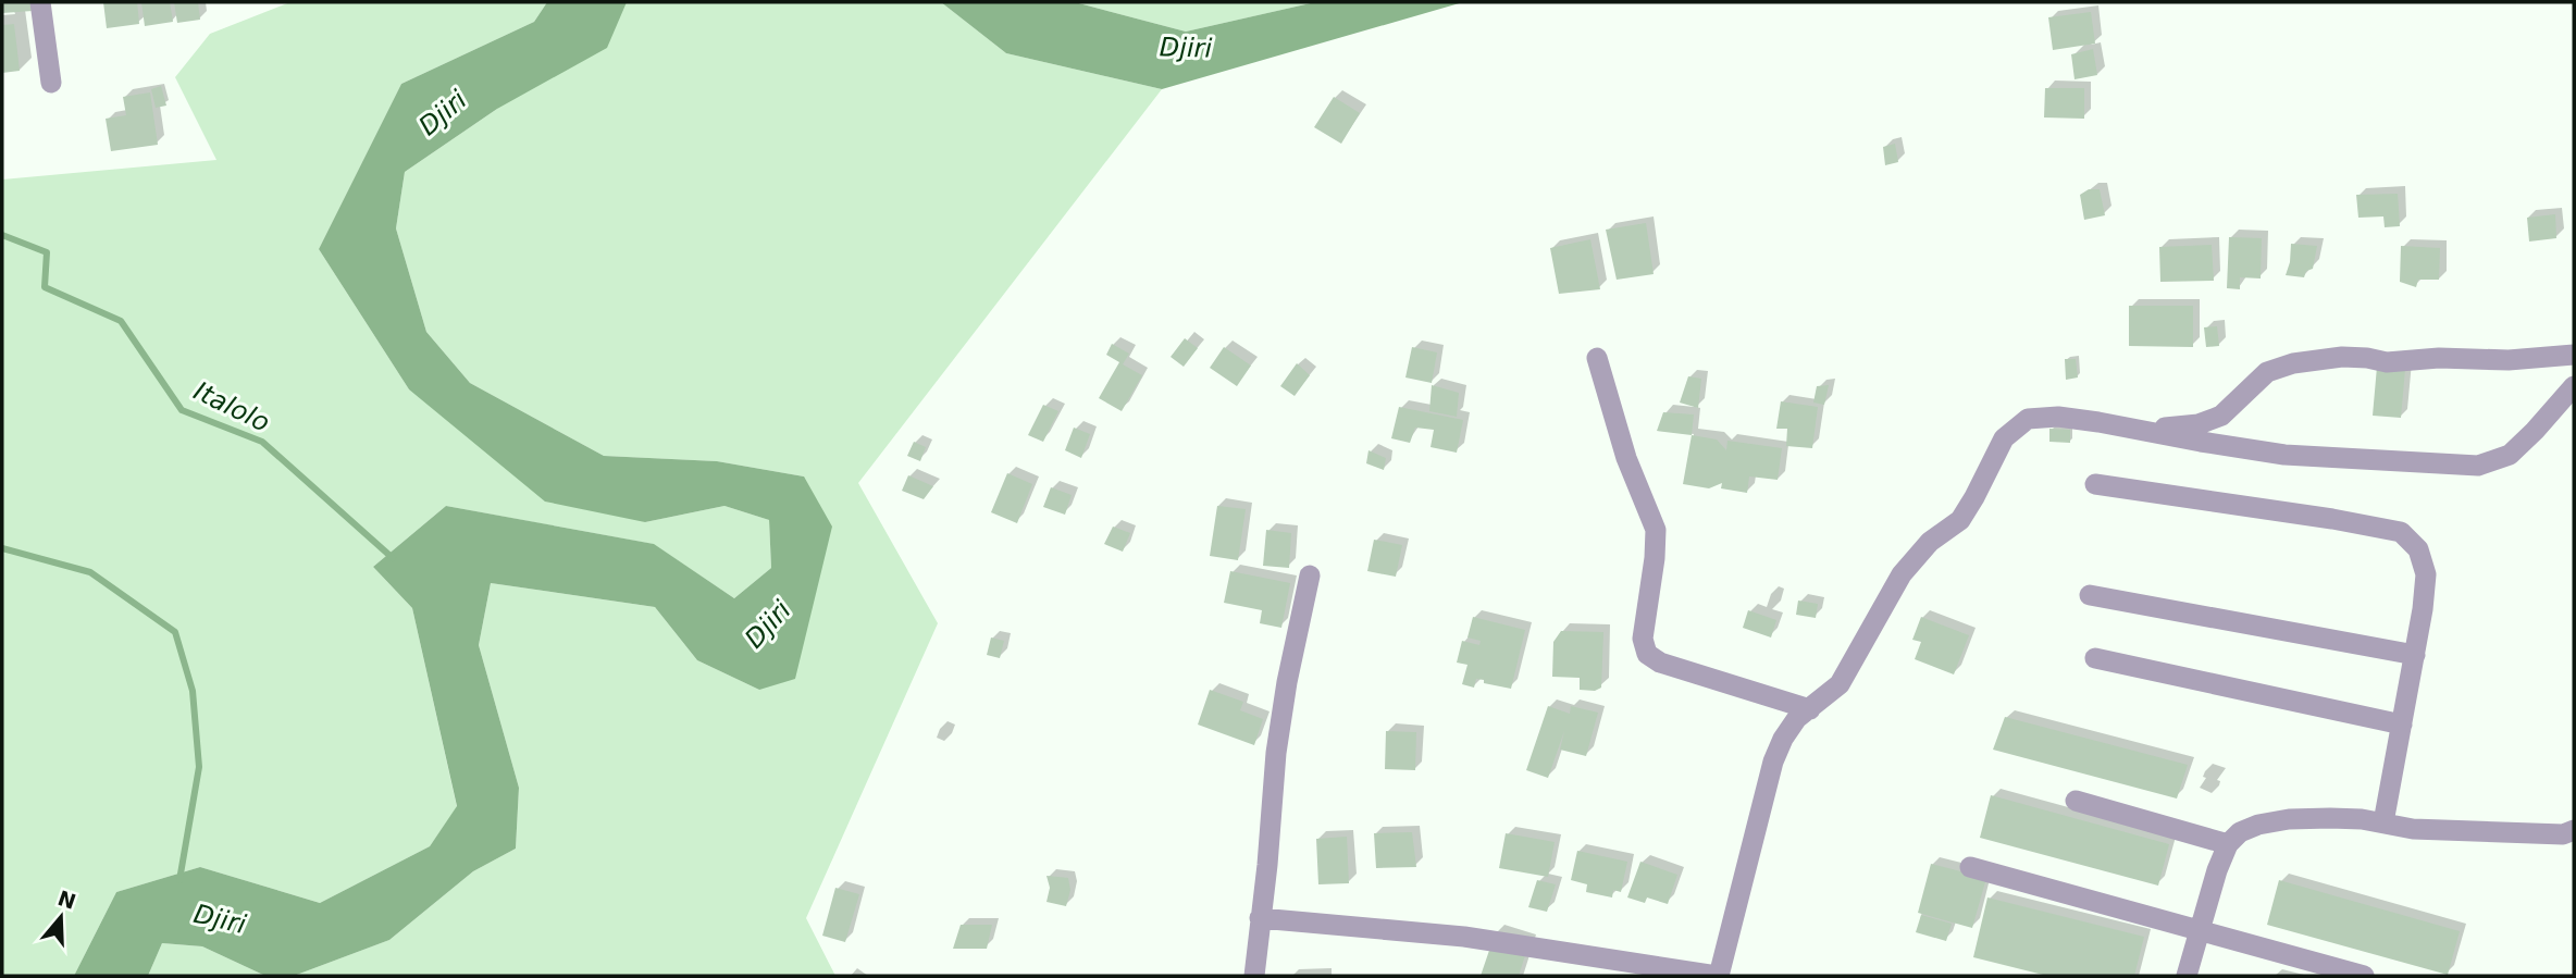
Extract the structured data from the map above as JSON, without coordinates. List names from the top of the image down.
{
  "water": ["Djiri", "Italolo"],
  "north": "top"
}
